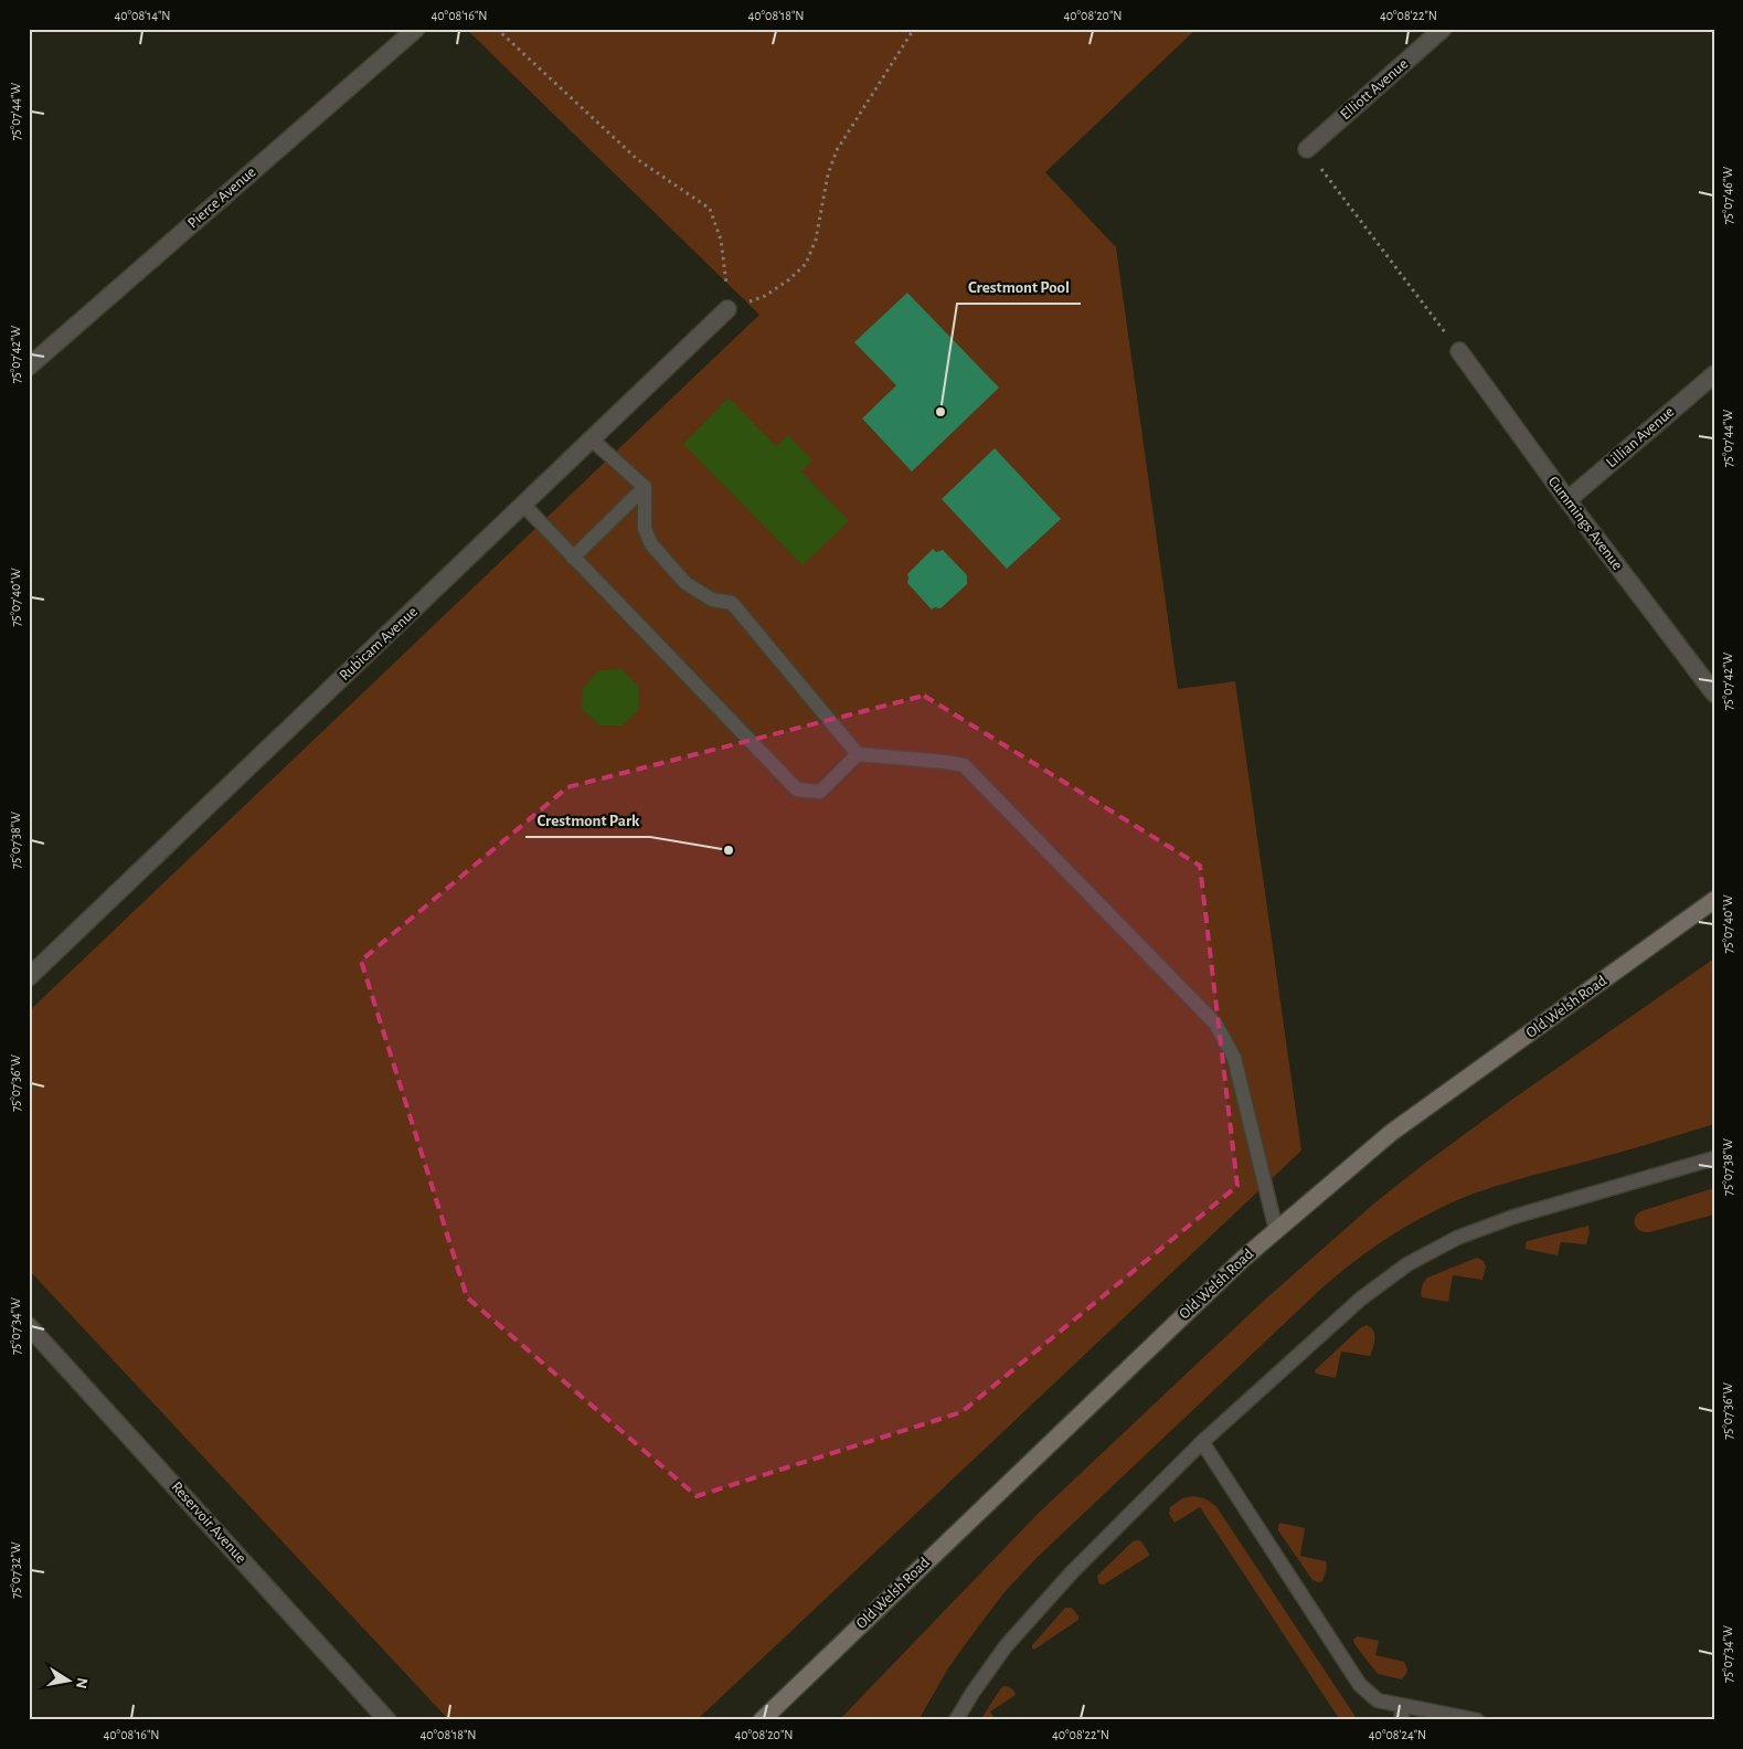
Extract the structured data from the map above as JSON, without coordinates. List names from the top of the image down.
{
  "streets": {
    "street": [
      "Elliott Avenue",
      "Pierce Avenue",
      "Lillian Avenue",
      "Cummings Avenue",
      "Rubicam Avenue",
      "Old Welsh Road",
      "Reservoir Avenue"
    ]
  },
  "crossings": [
    ["Lillian Avenue", "Cummings Avenue"]
  ],
  "places": ["Crestmont Pool", "Crestmont Park"],
  "north": "right",
  "coordinates": [
    "40°08'14\"N",
    "40°08'16\"N",
    "40°08'18\"N",
    "40°08'20\"N",
    "40°08'22\"N",
    "75°07'44\"W",
    "75°07'46\"W",
    "75°07'42\"W",
    "75°07'40\"W",
    "75°07'38\"W",
    "75°07'36\"W",
    "75°07'34\"W",
    "75°07'32\"W",
    "40°08'24\"N"
  ]
}
